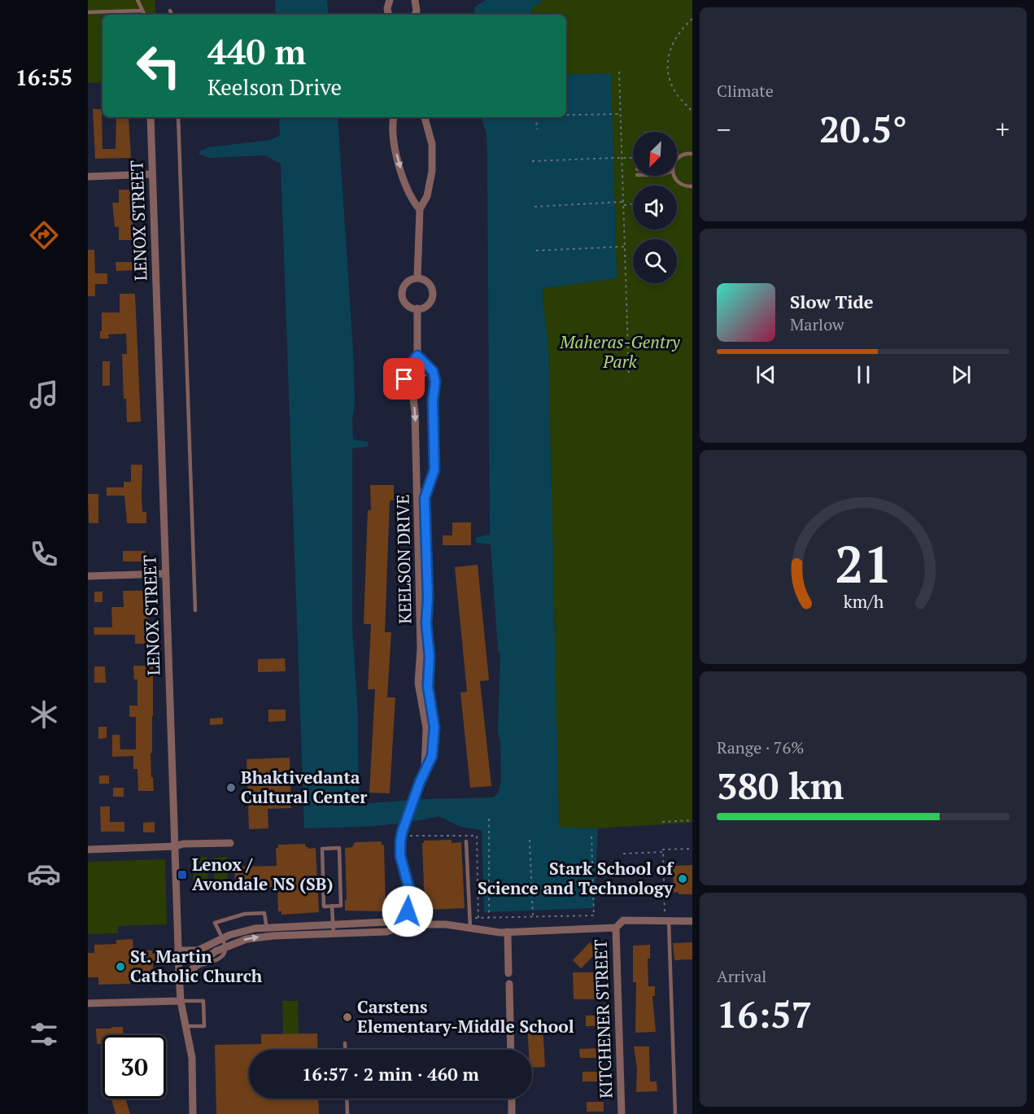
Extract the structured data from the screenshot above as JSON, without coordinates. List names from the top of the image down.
{
  "streets": {
    "street": ["LENOX STREET", "KEELSON DRIVE", "KITCHENER STREET"]
  },
  "parks": ["Maheras-Gentry Park"],
  "places": {
    "other": [
      "Bhaktivedanta Cultural Center",
      "Stark School of Science and Technology",
      "St. Martin Catholic Church",
      "Carstens Elementary-Middle School"
    ],
    "transit": ["Lenox / Avondale NS (SB)"]
  },
  "north": "bottom left",
  "page": {
    "tabs": "16:55",
    "tile": [
      "Climate",
      ["Range · 76%", "380 km"],
      ["Arrival", "16:57"]
    ],
    "turn": ["440 m", "Keelson Drive"],
    "heat": ["−", "20.5°", "+"],
    "song": ["Slow Tide", "Marlow"],
    "limit": "30",
    "trip": "16:57 · 2 min · 460 m",
    "gauge": ["21", "km/h"]
  }
}
